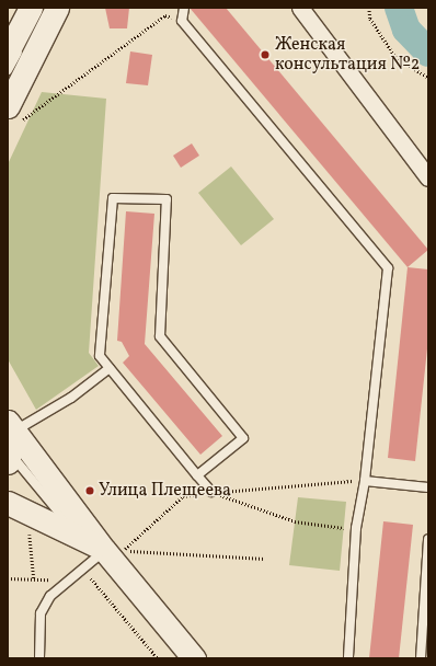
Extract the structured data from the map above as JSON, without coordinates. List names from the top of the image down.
{
  "places": ["Женская консультация №2", "Улица Плещеева"]
}
